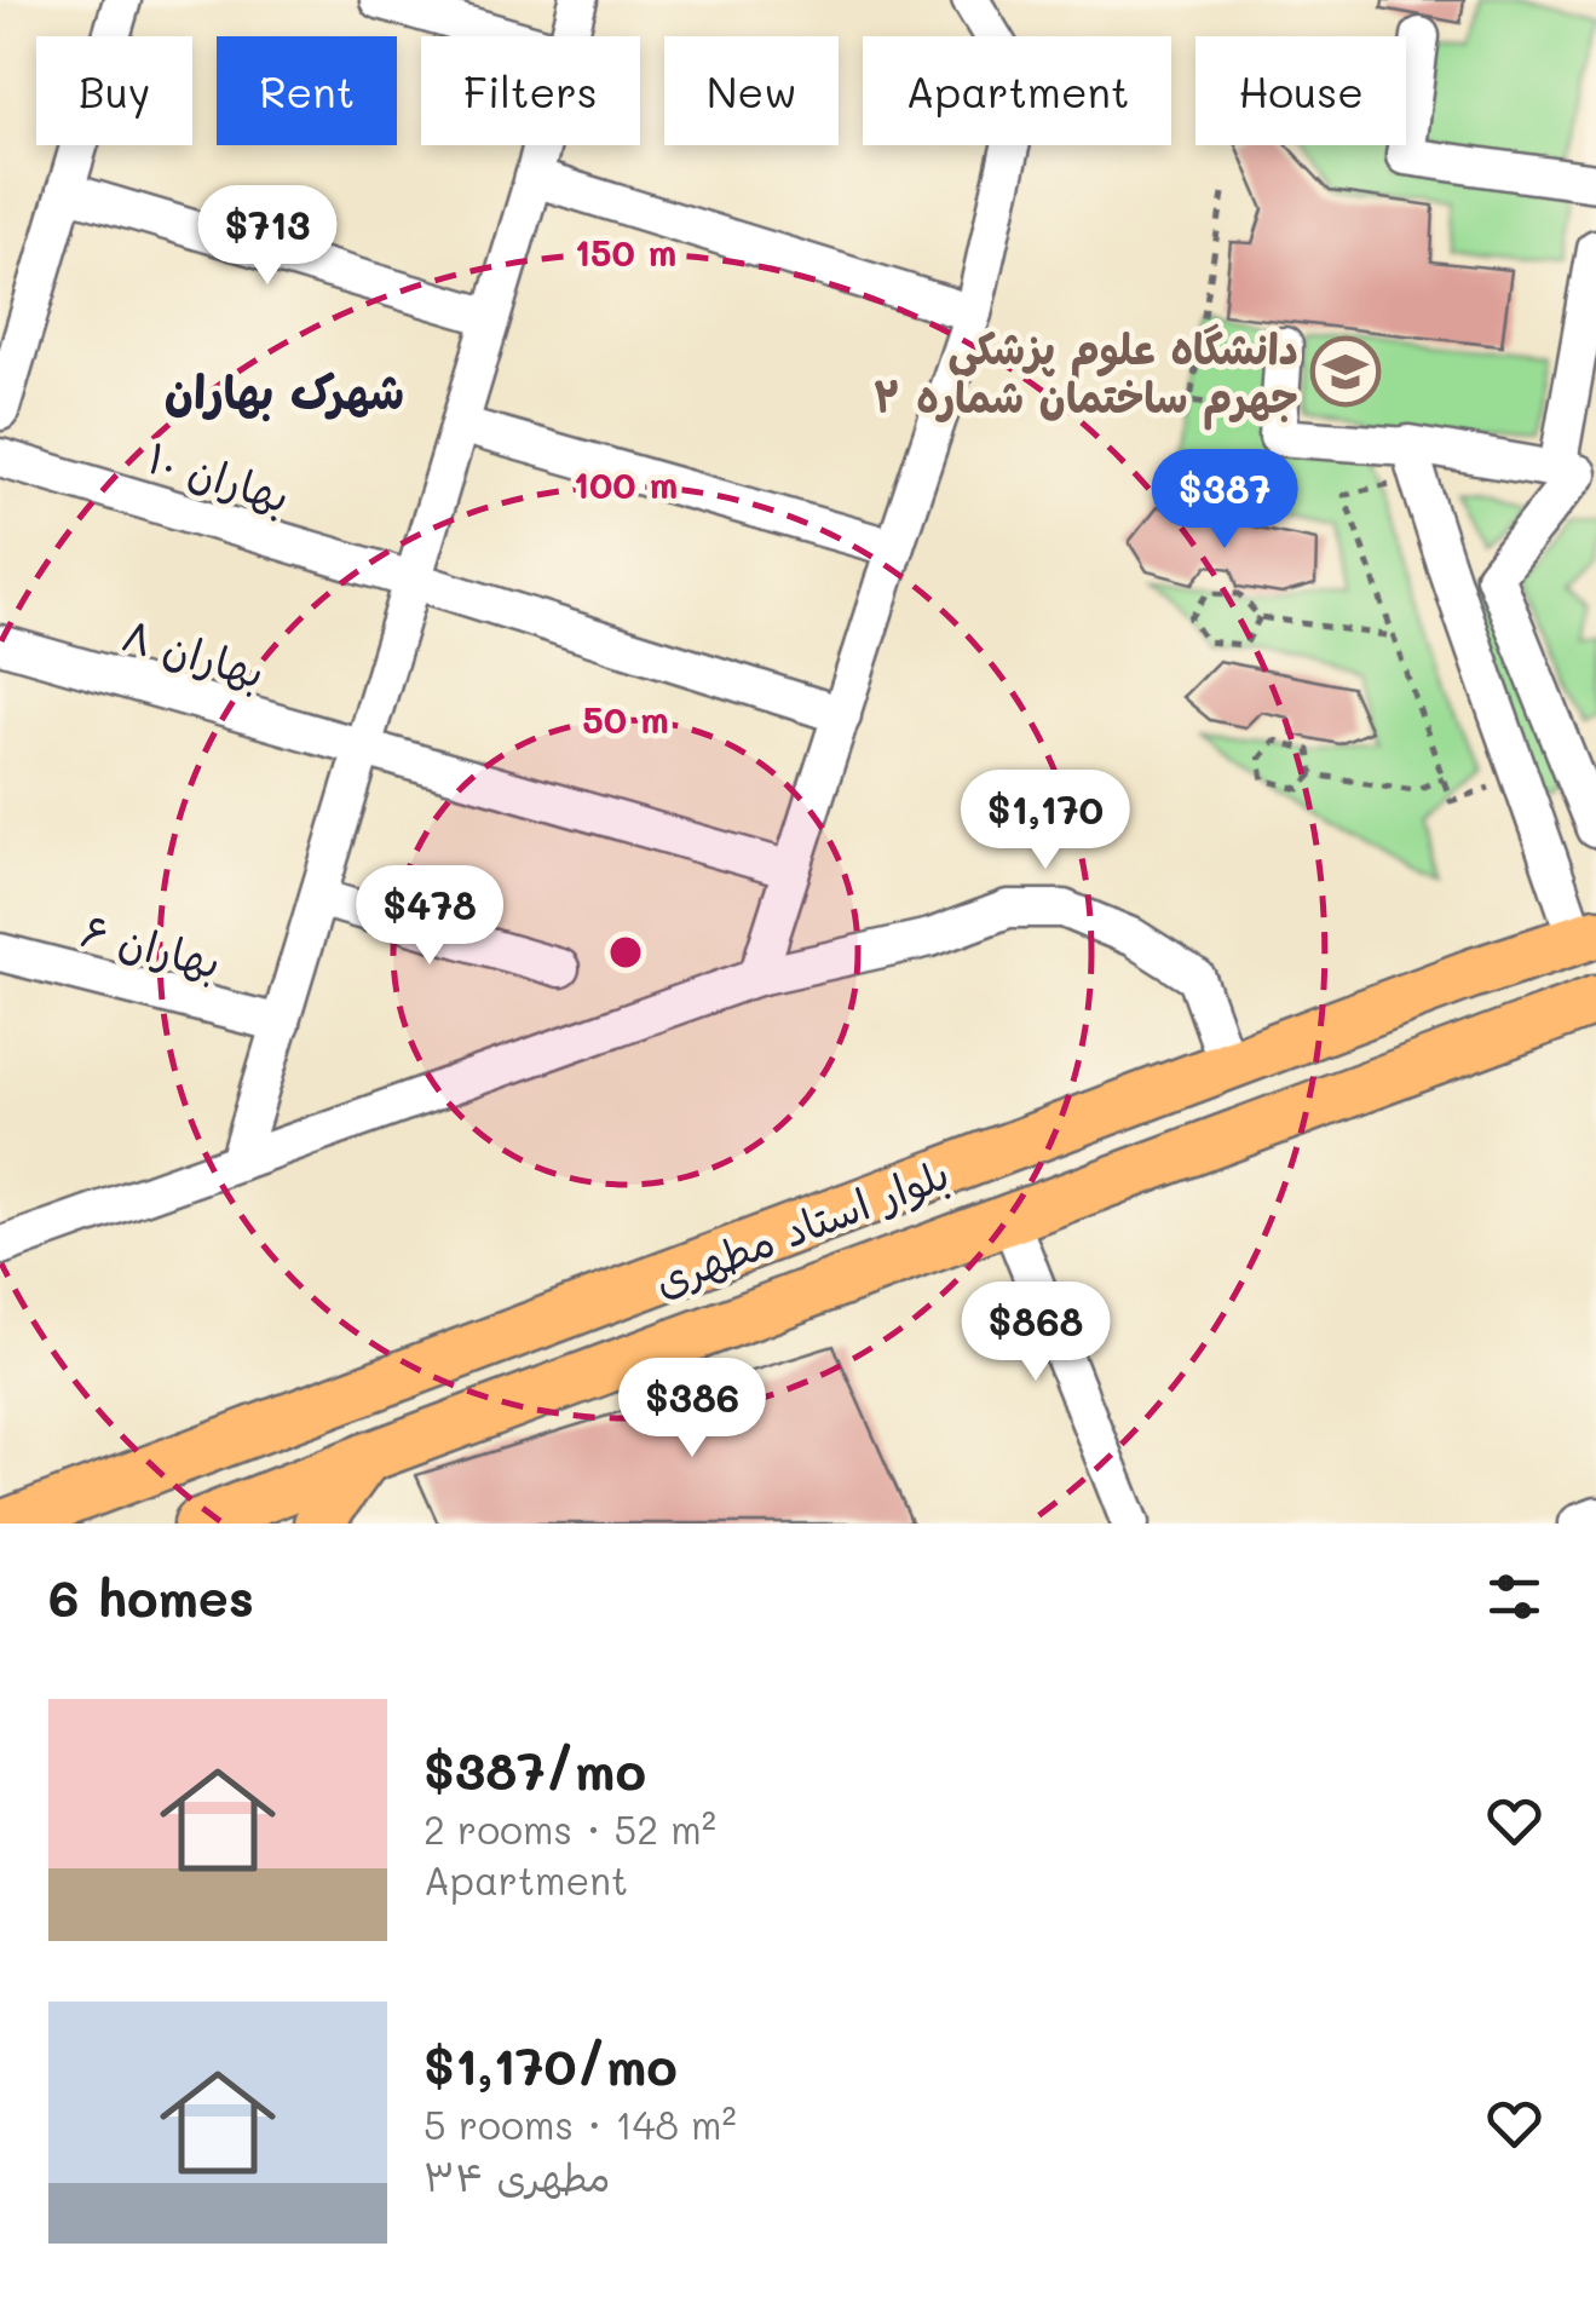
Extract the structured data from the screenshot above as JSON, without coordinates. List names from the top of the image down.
{
  "streets": {
    "main road": ["بلوار استاد مطهری"],
    "street": ["بهاران ۱۰", "بهاران ۸", "بهاران ۶"]
  },
  "districts": ["شهرک بهاران"],
  "places": {
    "school or university": ["دانشگاه علوم پزشکی جهرم ساختمان شماره ۲"]
  },
  "page": {
    "chip": [
      "Buy",
      "Rent",
      "Filters",
      "New",
      "Apartment",
      "House"
    ],
    "price": [
      "$713",
      "$387",
      "$1,170",
      "$478",
      "$868",
      "$386"
    ],
    "heading": "6 homes",
    "list": [
      {
        "name": "$387/mo",
        "note": "2 rooms · 52 m² · Apartment"
      },
      {
        "name": "$1,170/mo",
        "note": "5 rooms · 148 m² · مطهری ۳۴"
      }
    ]
  },
  "rings": ["150 m", "100 m", "50 m"]
}
